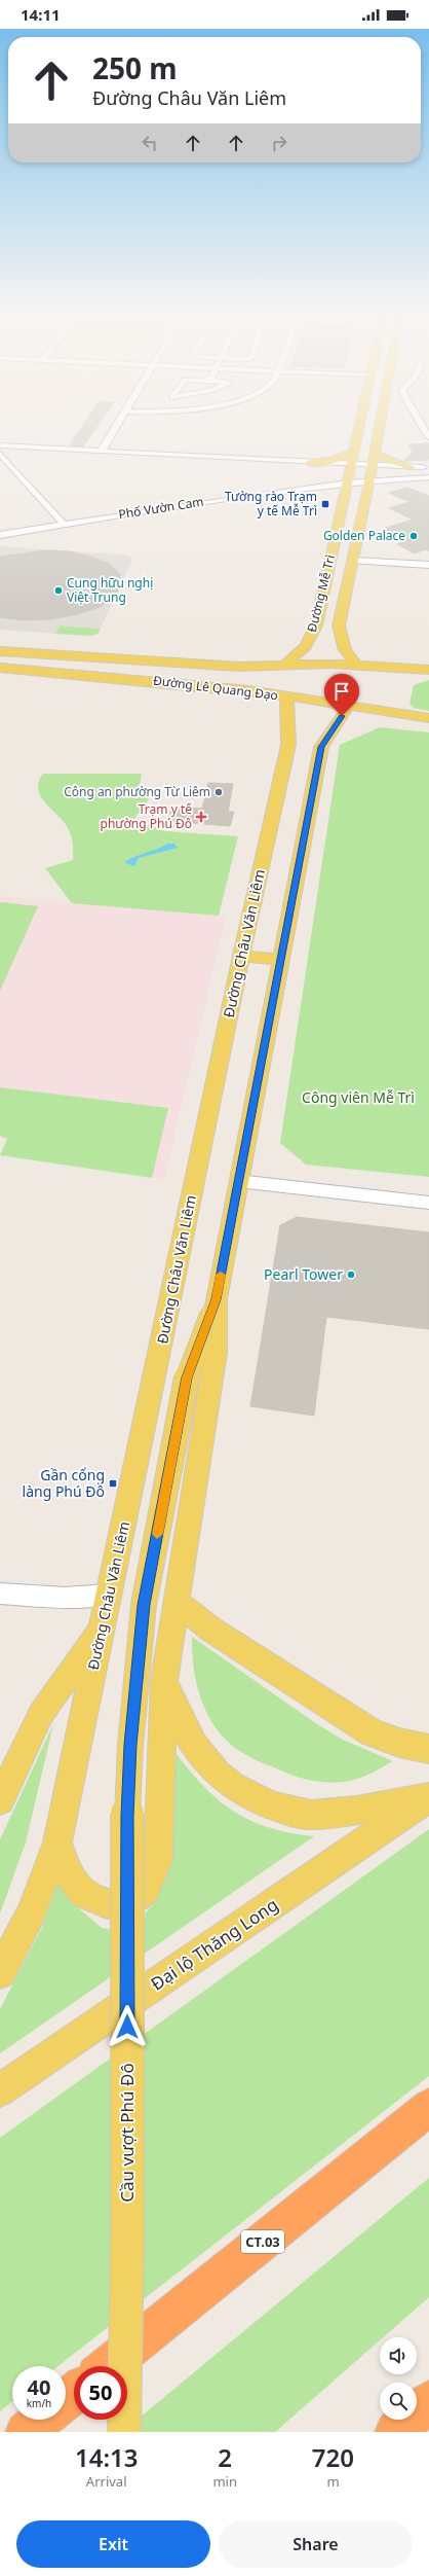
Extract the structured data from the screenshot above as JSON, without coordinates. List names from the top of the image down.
{
  "streets": {
    "highway": ["CT.03"],
    "main road": [
      "Đường Mễ Trì",
      "Đường Lê Quang Đạo",
      "Đường Châu Văn Liêm",
      "Đại lộ Thăng Long",
      "Cầu vượt Phú Đô"
    ],
    "street": ["Phố Vườn Cam"]
  },
  "crossings": [
    ["Phố Vườn Cam", "Đường Mễ Trì"],
    ["Đường Mễ Trì", "Đường Lê Quang Đạo"],
    ["Đường Lê Quang Đạo", "Đường Châu Văn Liêm"],
    ["Đường Châu Văn Liêm", "Đại lộ Thăng Long"],
    ["Đường Châu Văn Liêm", "Cầu vượt Phú Đô"]
  ],
  "parks": ["Công viên Mễ Trì"],
  "places": {
    "transit": ["Tường rào Trạm y tế Mễ Trì", "Gần cổng làng Phú Đô"],
    "other": [
      "Golden Palace",
      "Cung hữu nghị Việt Trung",
      "Công an phường Từ Liêm",
      "Pearl Tower"
    ],
    "health": ["Trạm y tế phường Phú Đô"]
  },
  "page": {
    "status": "14:11",
    "turn": ["250 m", "Đường Châu Văn Liêm"],
    "speed": "40 km/h",
    "limit": "50",
    "eta": [
      "14:13",
      "Arrival",
      "2",
      "min",
      "720",
      "m"
    ],
    "buttons": ["Exit", "Share"]
  }
}
